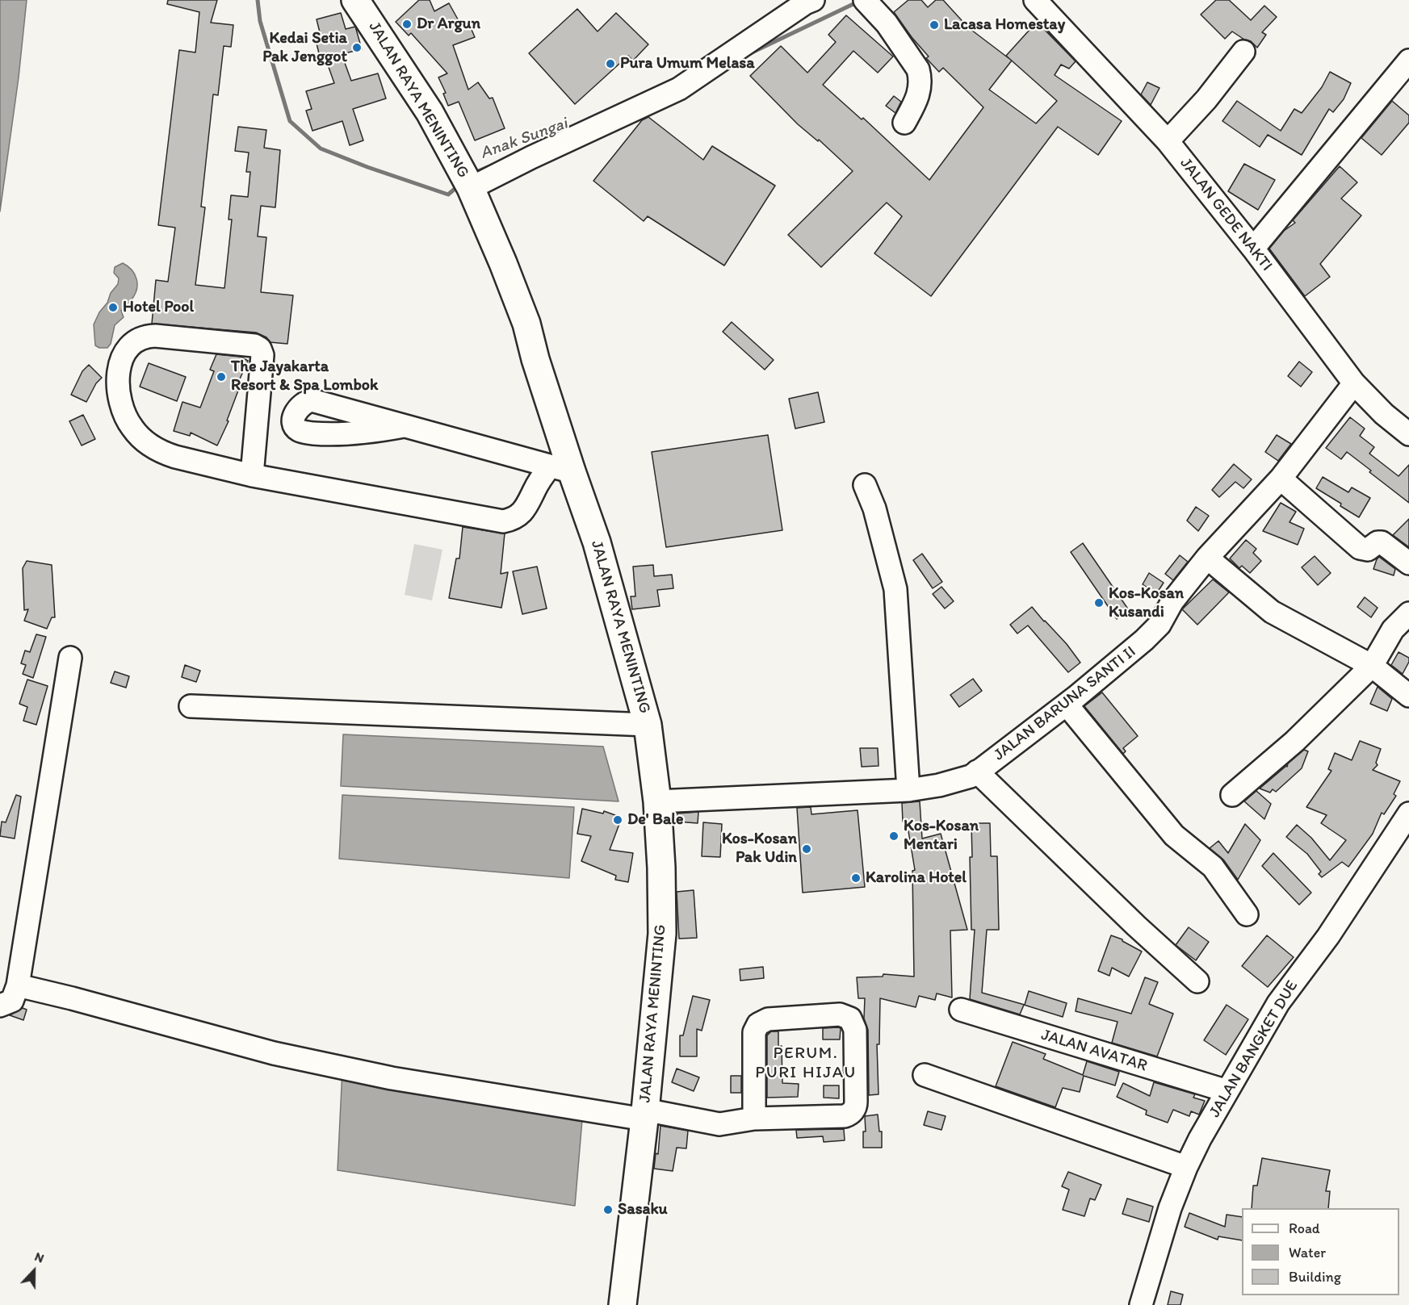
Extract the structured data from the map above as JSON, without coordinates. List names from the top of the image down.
{
  "streets": {
    "highway": ["JALAN RAYA MENINTING"],
    "street": [
      "JALAN GEDE NAKTI",
      "JALAN BARUNA SANTI II",
      "JALAN BANGKET DUE",
      "JALAN AVATAR"
    ]
  },
  "crossings": [
    ["JALAN RAYA MENINTING", "JALAN BARUNA SANTI II"],
    ["JALAN GEDE NAKTI", "JALAN BARUNA SANTI II"],
    ["JALAN BANGKET DUE", "JALAN AVATAR"]
  ],
  "districts": ["PERUM. PURI HIJAU"],
  "water": ["Anak Sungai"],
  "places": [
    "Dr Argun",
    "Lacasa Homestay",
    "Kedai Setia Pak Jenggot",
    "Pura Umum Melasa",
    "Hotel Pool",
    "The Jayakarta Resort & Spa Lombok",
    "Kos-Kosan Kusandi",
    "De' Bale",
    "Kos-Kosan Mentari",
    "Kos-Kosan Pak Udin",
    "Karolina Hotel",
    "Sasaku"
  ],
  "legend": ["Road", "Water", "Building"],
  "north": "top"
}
